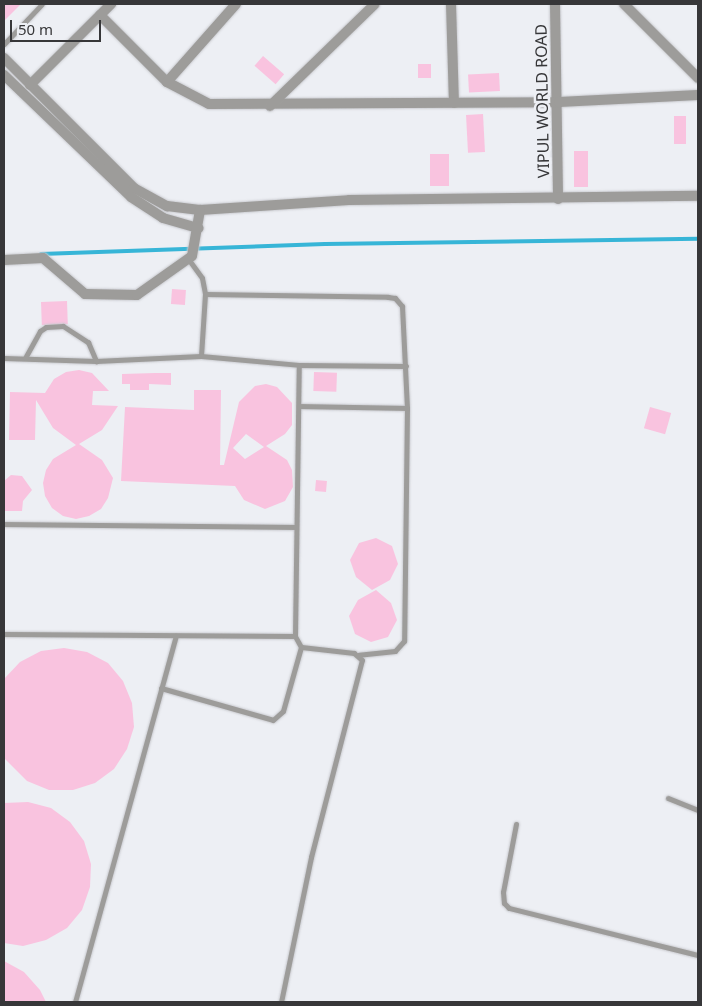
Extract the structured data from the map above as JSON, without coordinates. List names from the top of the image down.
{
  "streets": {
    "street": ["VIPUL WORLD ROAD"]
  },
  "scale_bar": "50 m"
}
